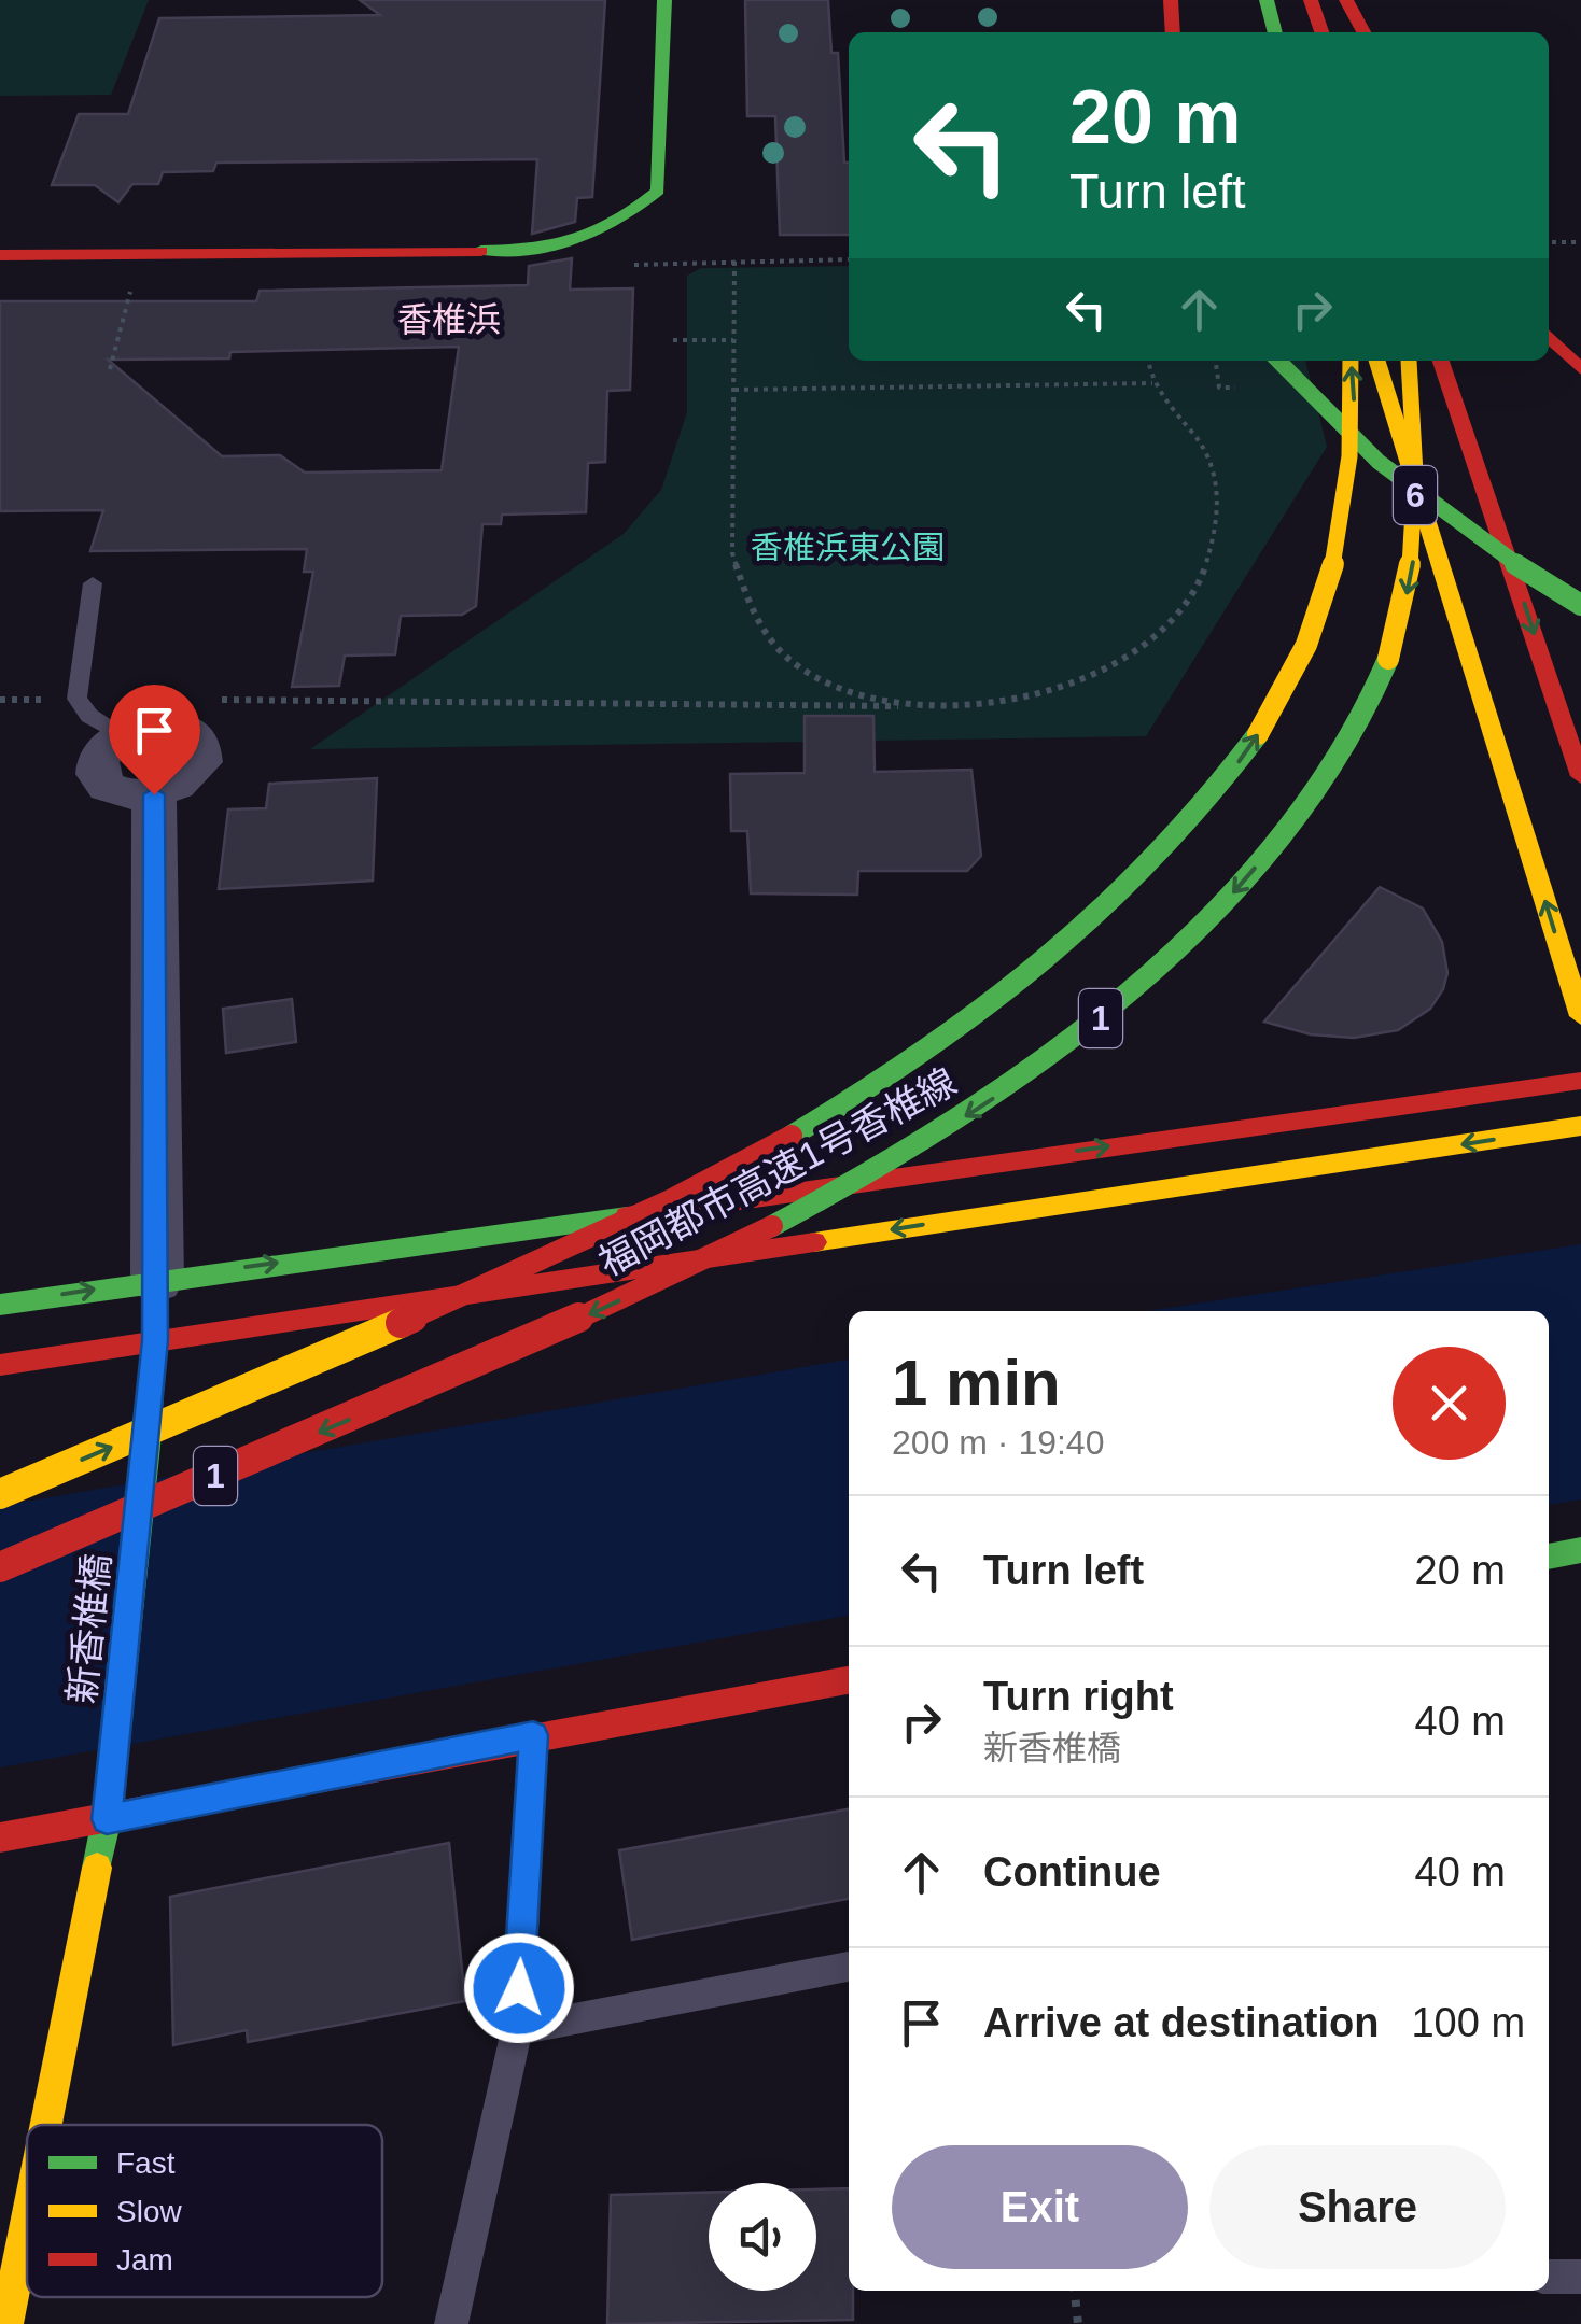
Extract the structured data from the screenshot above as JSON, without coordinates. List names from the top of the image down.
{
  "streets": {
    "main road": [
      "6",
      "1",
      "福岡都市高速1号香椎線",
      "新香椎橋"
    ]
  },
  "districts": ["香椎浜"],
  "parks": ["香椎浜東公園"],
  "legend": ["Fast", "Slow", "Jam"],
  "page": {
    "turn": ["20 m", "Turn left"],
    "heading": ["1 min", "200 m · 19:40"],
    "list": [
      {
        "name": "Turn left",
        "value": "20 m"
      },
      {
        "name": "Turn right",
        "note": "新香椎橋",
        "value": "40 m"
      },
      {
        "name": "Continue",
        "value": "40 m"
      },
      {
        "name": "Arrive at destination",
        "value": "100 m"
      }
    ],
    "buttons": ["Exit", "Share"]
  }
}
